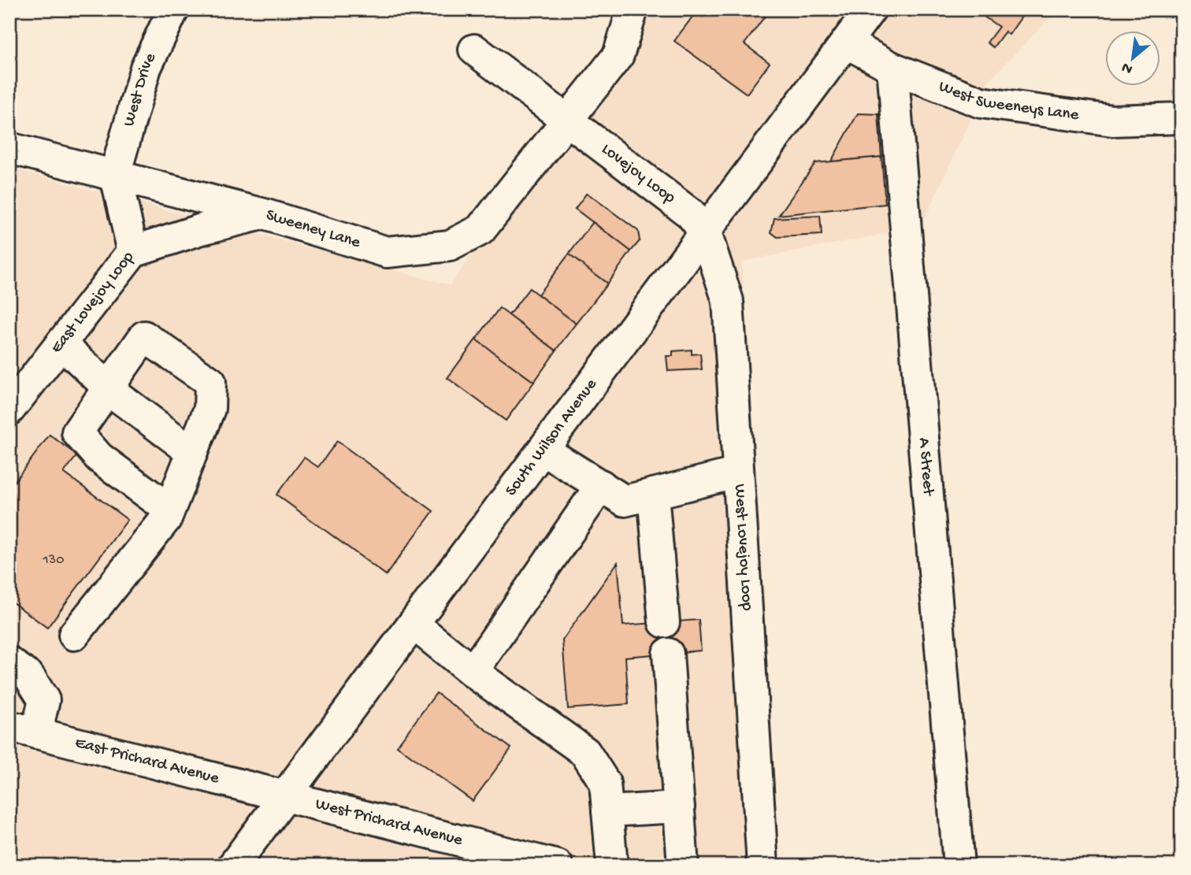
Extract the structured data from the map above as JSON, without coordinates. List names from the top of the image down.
{
  "streets": {
    "street": [
      "West Drive",
      "West Sweeneys Lane",
      "Lovejoy Loop",
      "Sweeney Lane",
      "East Lovejoy Loop",
      "South Wilson Avenue",
      "A Street",
      "West Lovejoy Loop",
      "East Prichard Avenue",
      "West Prichard Avenue"
    ]
  },
  "crossings": [
    ["West Drive", "Sweeney Lane"],
    ["West Sweeneys Lane", "South Wilson Avenue"],
    ["West Sweeneys Lane", "A Street"],
    ["Lovejoy Loop", "Sweeney Lane"],
    ["Lovejoy Loop", "South Wilson Avenue"],
    ["Lovejoy Loop", "West Lovejoy Loop"],
    ["Sweeney Lane", "East Lovejoy Loop"],
    ["South Wilson Avenue", "West Lovejoy Loop"],
    ["South Wilson Avenue", "East Prichard Avenue"],
    ["South Wilson Avenue", "West Prichard Avenue"],
    ["East Prichard Avenue", "West Prichard Avenue"]
  ],
  "house_numbers": ["130"],
  "north": "bottom left"
}
